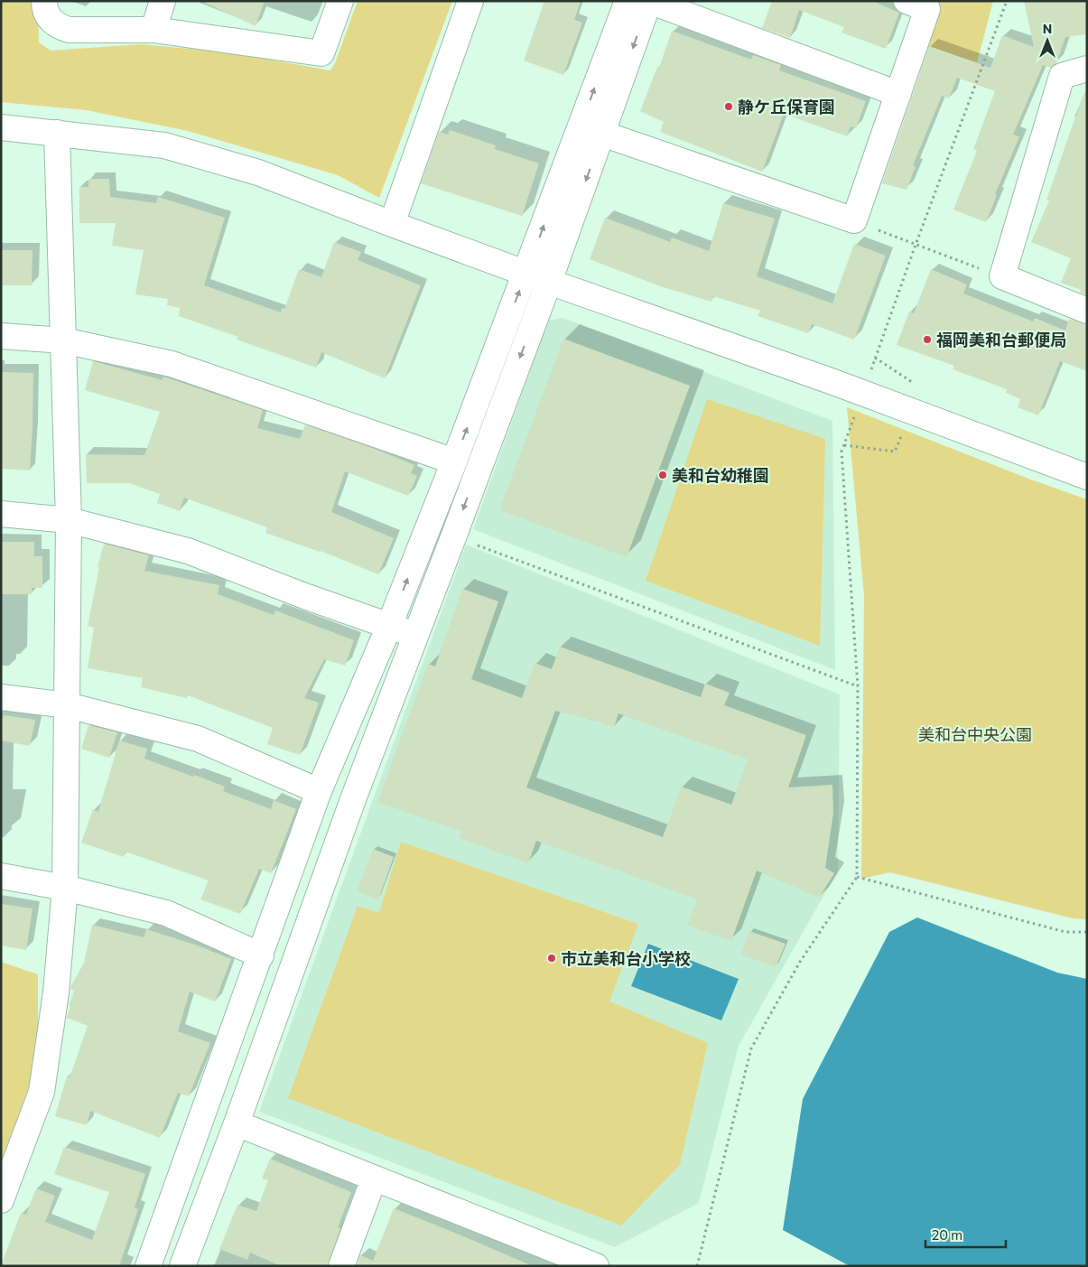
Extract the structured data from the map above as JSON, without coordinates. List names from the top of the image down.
{
  "parks": ["美和台中央公園"],
  "places": [
    "静ケ丘保育園",
    "福岡美和台郵便局",
    "美和台幼稚園",
    "市立美和台小学校"
  ],
  "scale_bar": "20 m",
  "north": "top"
}
